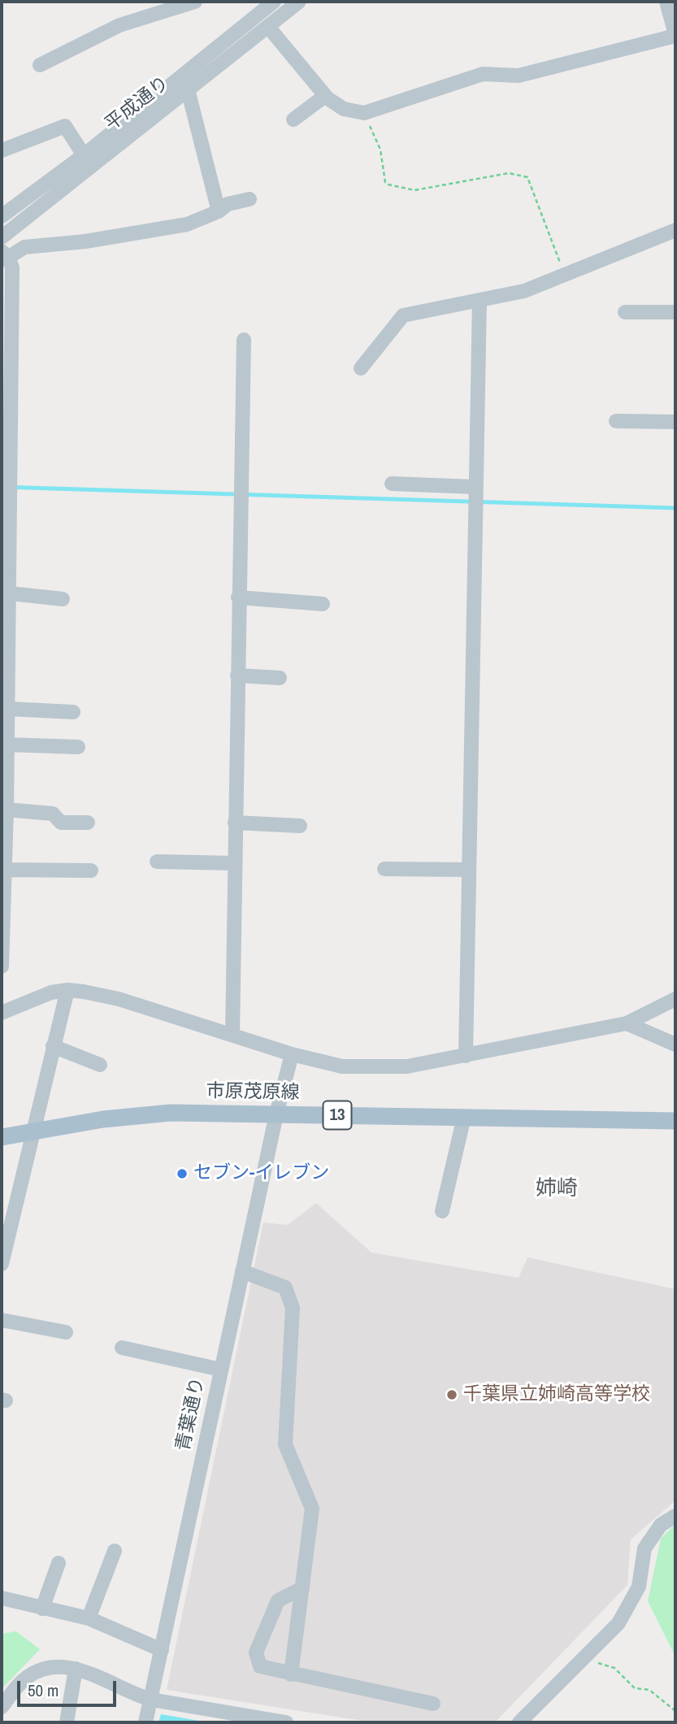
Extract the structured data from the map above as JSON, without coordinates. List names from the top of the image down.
{
  "streets": {
    "main road": ["市原茂原線", "13"],
    "street": ["平成通り", "青葉通り"]
  },
  "crossings": [
    ["市原茂原線", "青葉通り"]
  ],
  "districts": ["姉崎"],
  "places": ["セブン-イレブン", "千葉県立姉崎高等学校"],
  "scale_bar": "50 m"
}
